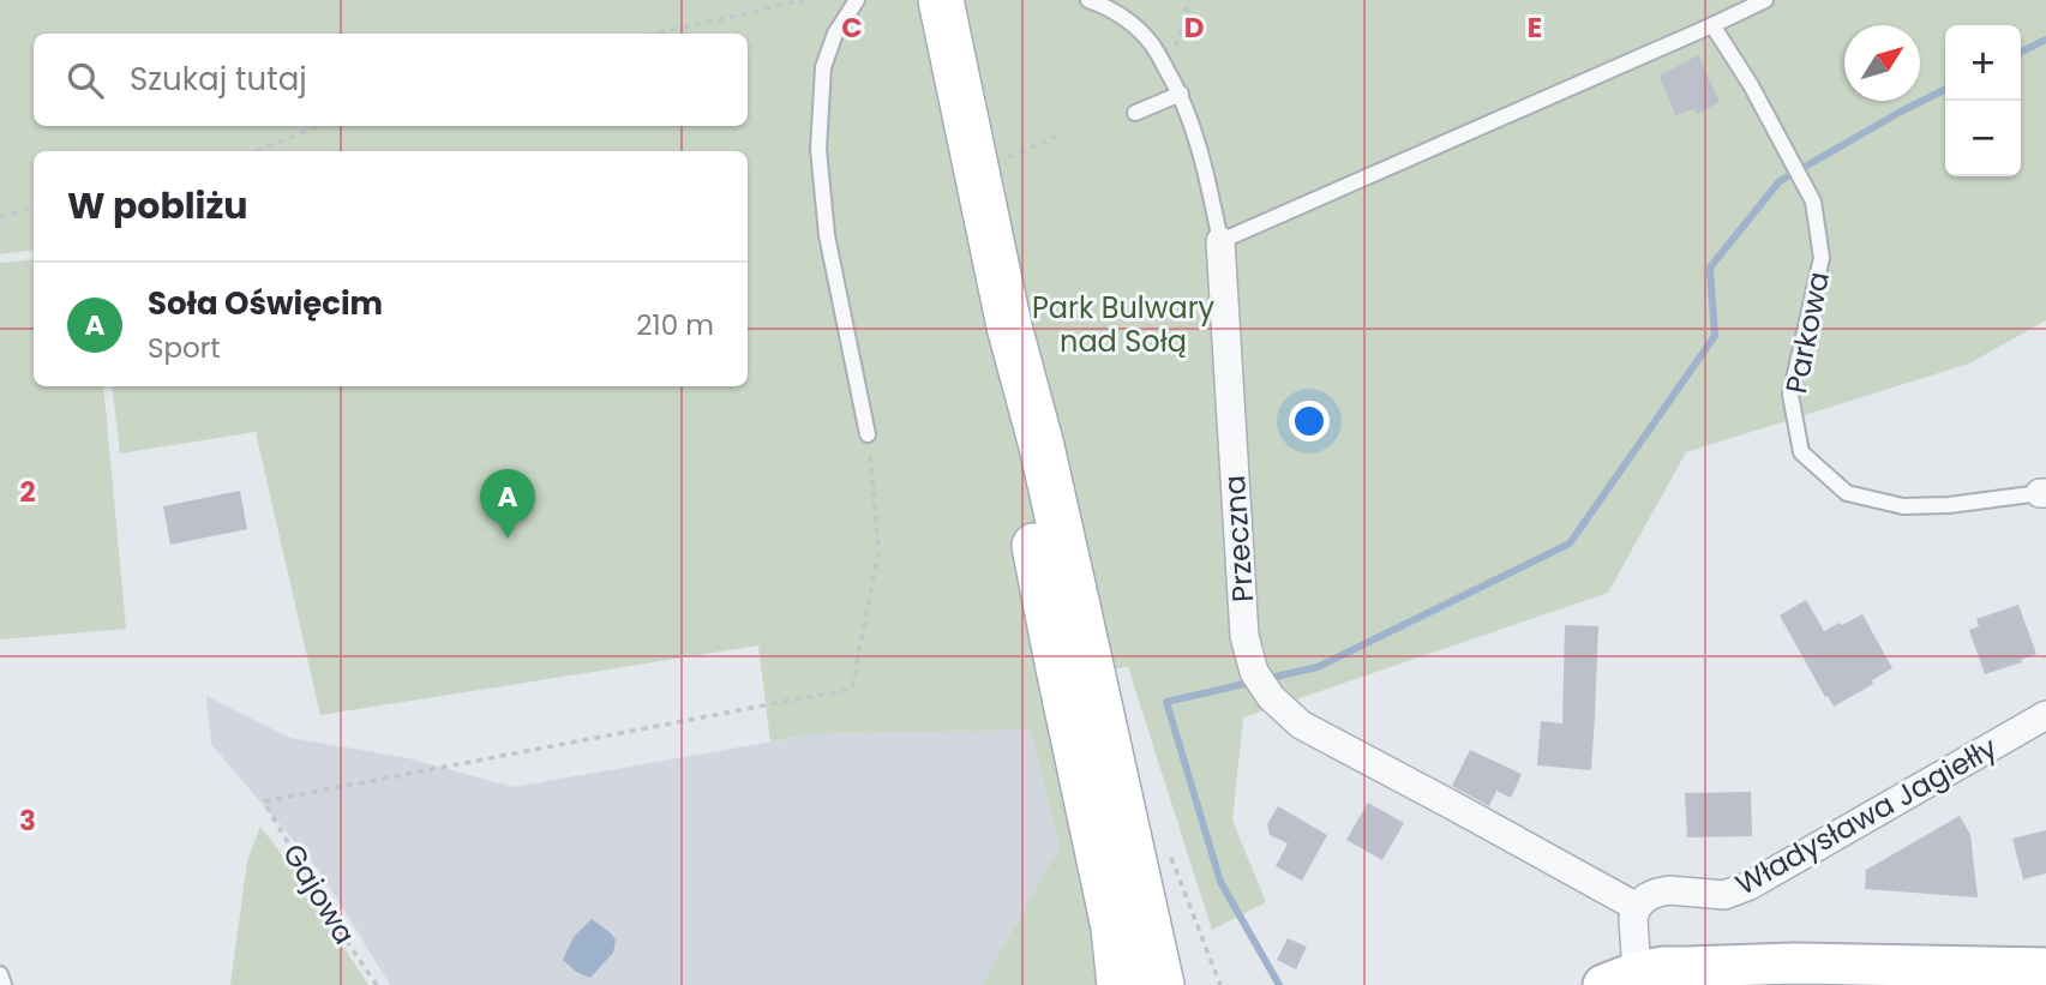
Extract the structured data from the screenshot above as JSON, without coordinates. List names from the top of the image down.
{
  "streets": {
    "street": ["Przeczna", "Władysława Jagiełły"],
    "lane": ["Parkowa"],
    "path": ["Gajowa"]
  },
  "crossings": [
    ["Przeczna", "Władysława Jagiełły"]
  ],
  "parks": ["Park Bulwary nad Sołą"],
  "north": "top right",
  "page": {
    "map_buttons": ["+", "−"],
    "search": "Szukaj tutaj",
    "heading": "W pobliżu",
    "list": [
      {
        "mark": "A",
        "name": "Soła Oświęcim",
        "note": "Sport",
        "value": "210 m"
      }
    ],
    "pins": "A"
  },
  "grid": {
    "columns": ["C", "D", "E"],
    "rows": ["2", "3"]
  }
}
